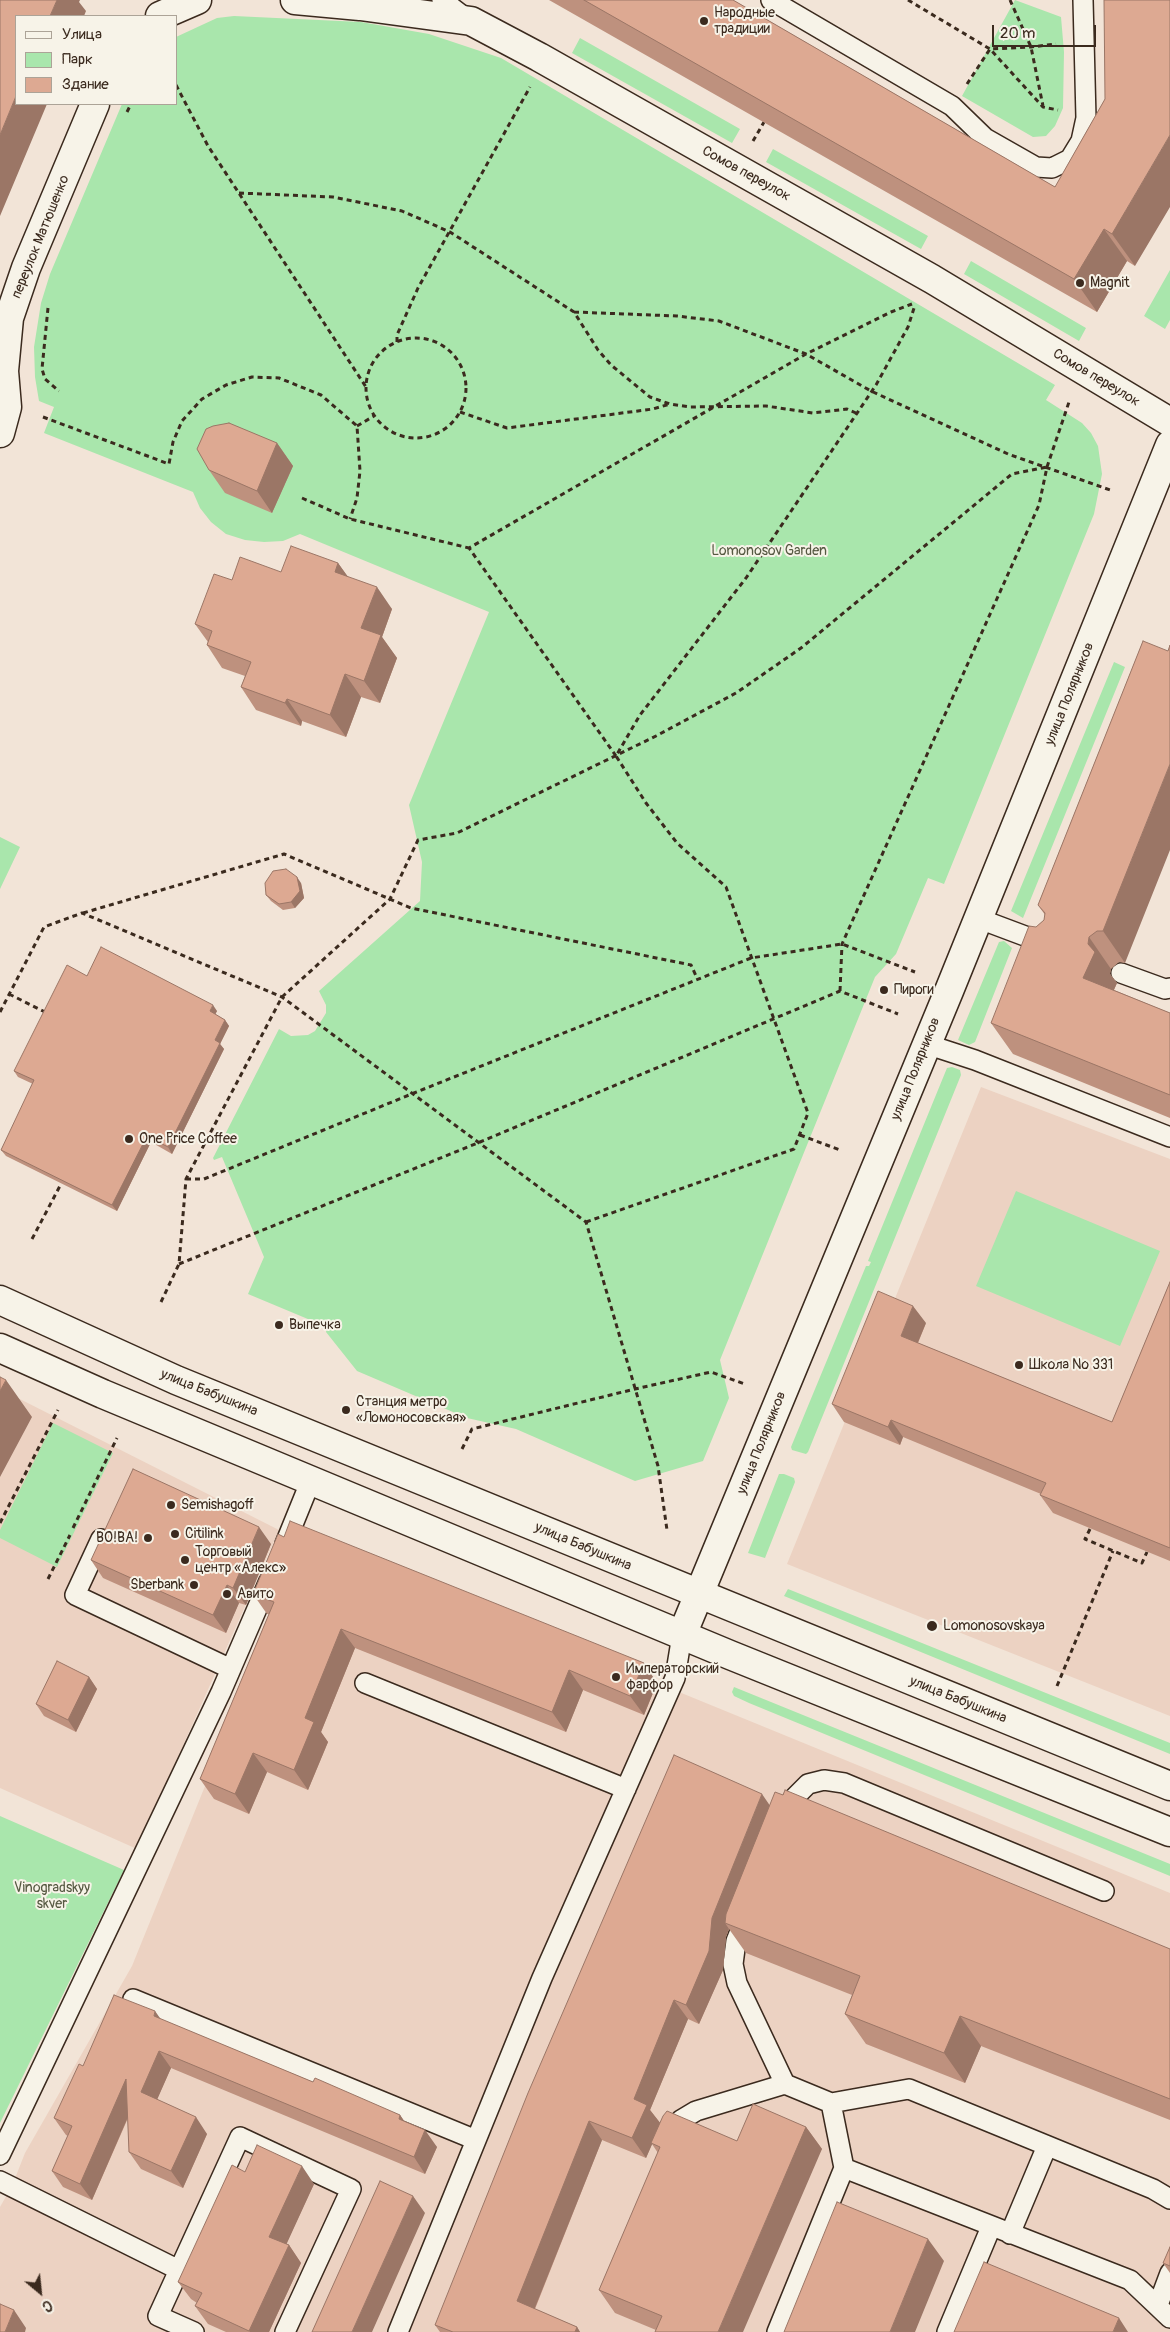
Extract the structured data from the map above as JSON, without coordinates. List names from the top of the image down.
{
  "streets": {
    "street": [
      "Сомов переулок",
      "переулок Матюшенко",
      "улица Полярников",
      "улица Бабушкина"
    ]
  },
  "crossings": [
    ["улица Полярников", "улица Бабушкина"]
  ],
  "parks": ["Lomonosov Garden", "Vinogradskyy skver"],
  "places": [
    "Народные традиции",
    "Magnit",
    "Пироги",
    "One Price Coffee",
    "Выпечка",
    "Школа № 331",
    "Станция метро «Ломоносовская»",
    "Semishagoff",
    "Citilink",
    "ВО!ВА!",
    "Торговый центр «Алекс»",
    "Sberbank",
    "Авито",
    "Lomonosovskaya",
    "Императорский фарфор"
  ],
  "legend": ["Улица", "Парк", "Здание"],
  "scale_bar": "20 m",
  "north": "bottom right"
}
